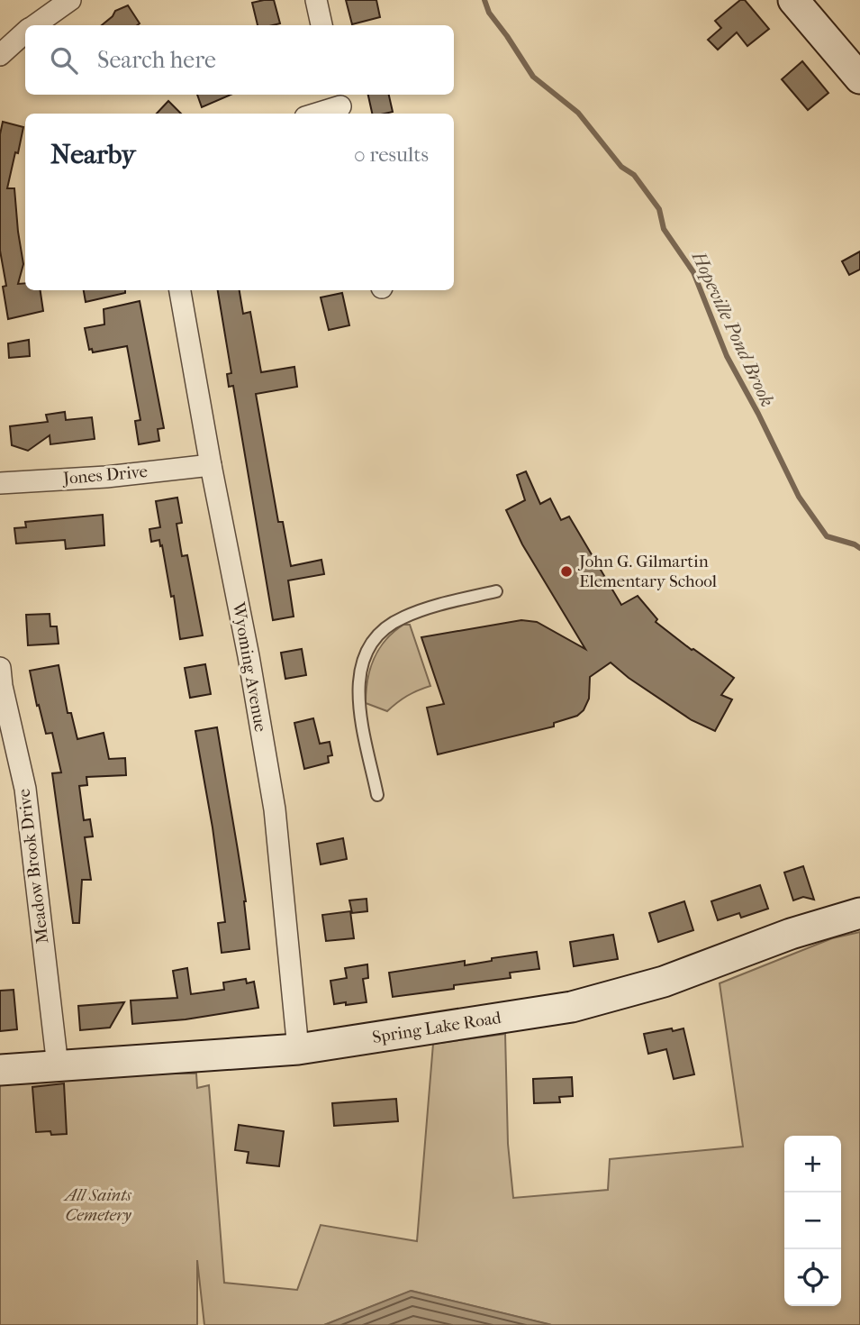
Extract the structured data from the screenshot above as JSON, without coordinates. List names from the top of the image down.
{
  "streets": {
    "main road": ["Spring Lake Road"],
    "street": ["Jones Drive", "Wyoming Avenue", "Meadow Brook Drive"]
  },
  "crossings": [
    ["Jones Drive", "Wyoming Avenue"],
    ["Wyoming Avenue", "Spring Lake Road"],
    ["Meadow Brook Drive", "Spring Lake Road"]
  ],
  "water": ["Hopeville Pond Brook"],
  "parks": ["All Saints Cemetery"],
  "places": ["John G. Gilmartin Elementary School"],
  "page": {
    "search": "Search here",
    "heading": ["Nearby", "0 results"],
    "map_buttons": ["+", "−"]
  }
}
